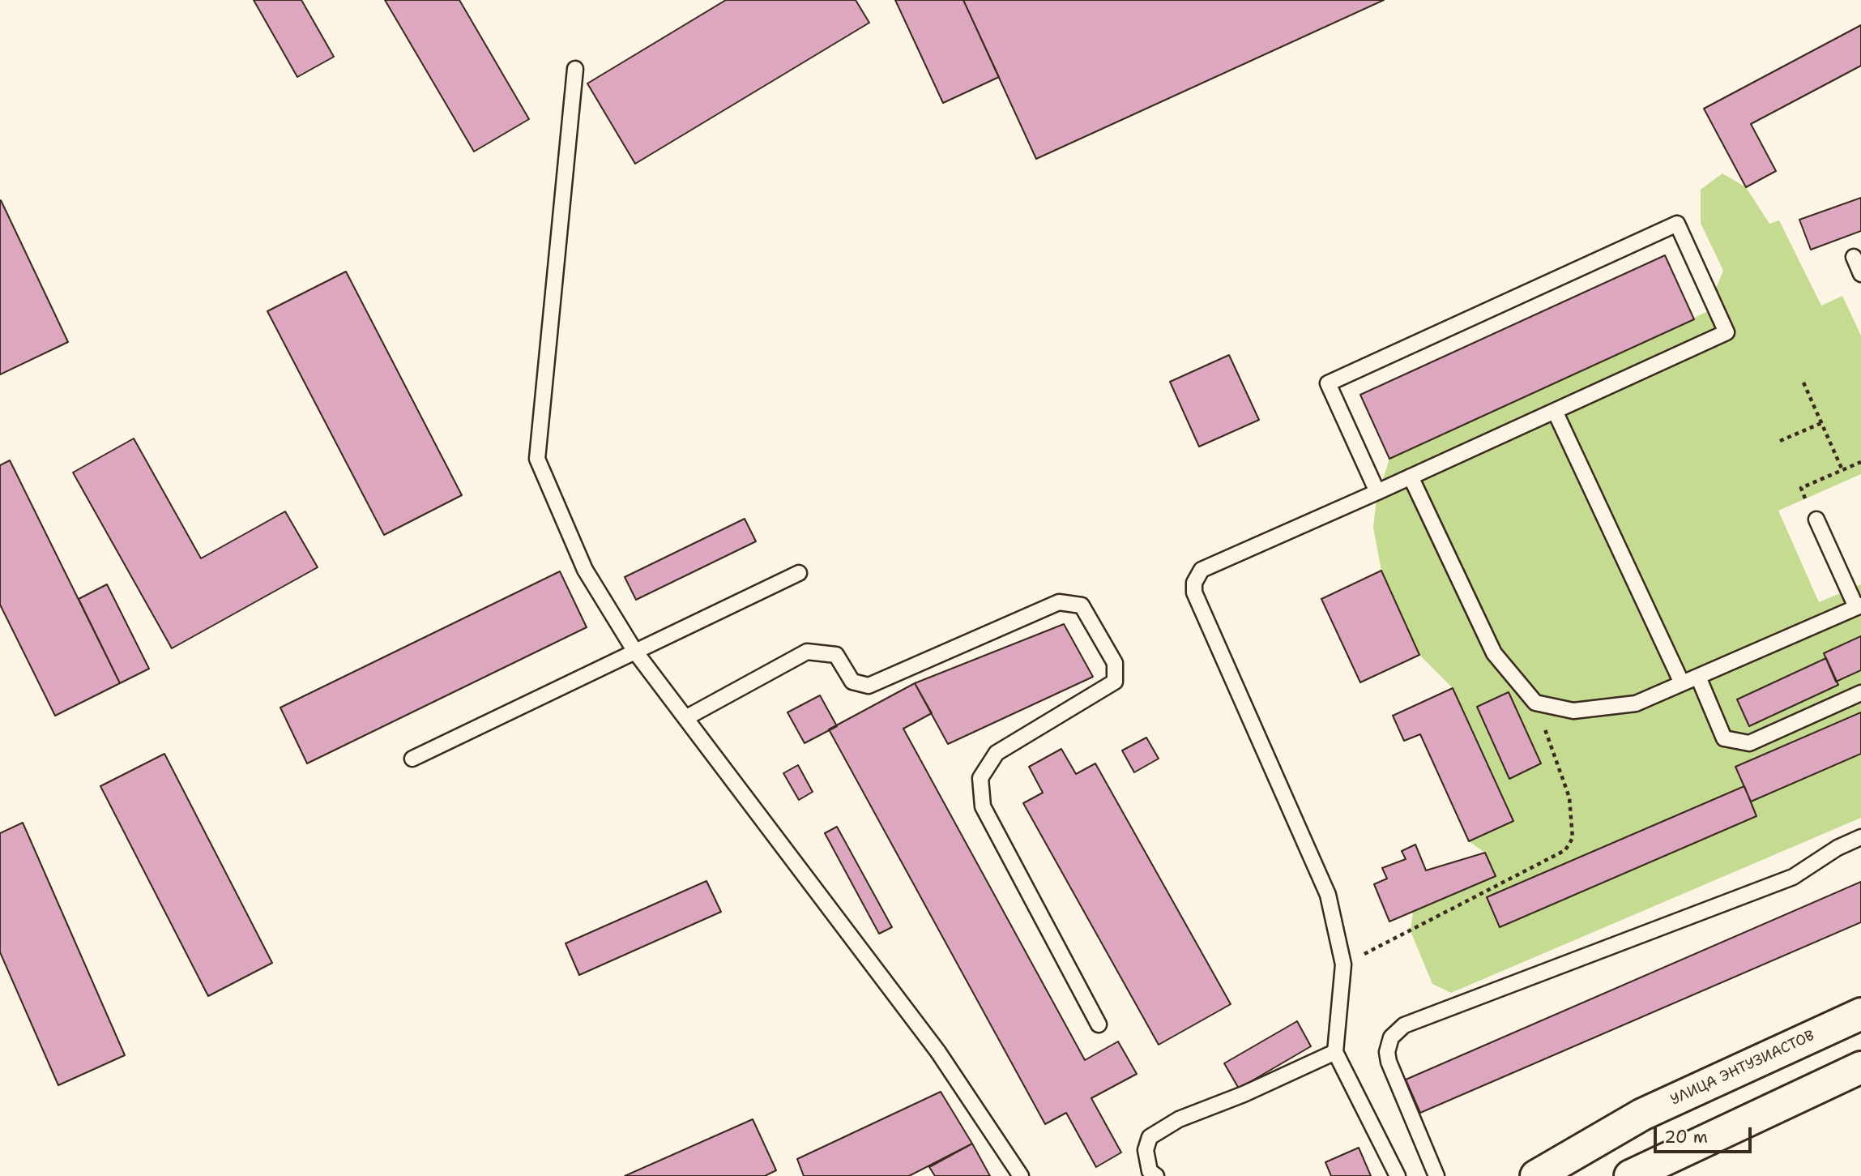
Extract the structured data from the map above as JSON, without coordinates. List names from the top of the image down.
{
  "streets": {
    "main road": ["УЛИЦА ЭНТУЗИАСТОВ"]
  },
  "scale_bar": "20 m"
}
